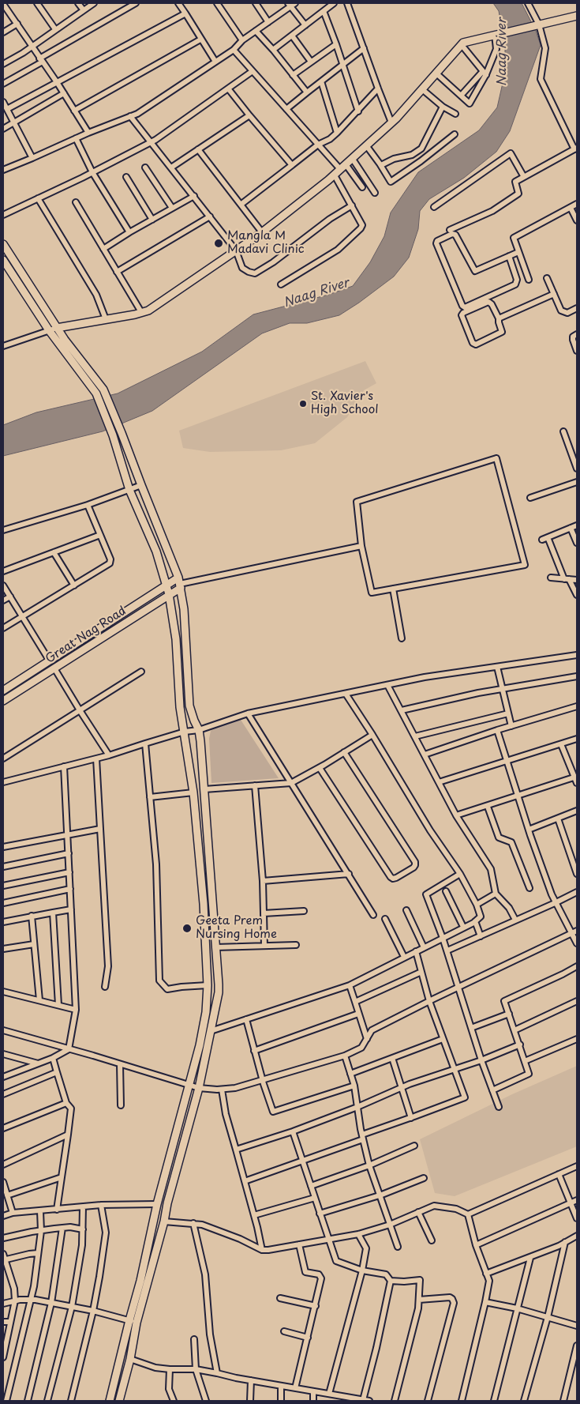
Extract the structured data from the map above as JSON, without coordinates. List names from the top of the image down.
{
  "streets": {
    "street": ["Great Nag Road"]
  },
  "water": ["Naag River"],
  "places": ["Mangla M Madavi Clinic", "St. Xavier's High School", "Geeta Prem Nursing Home"]
}
